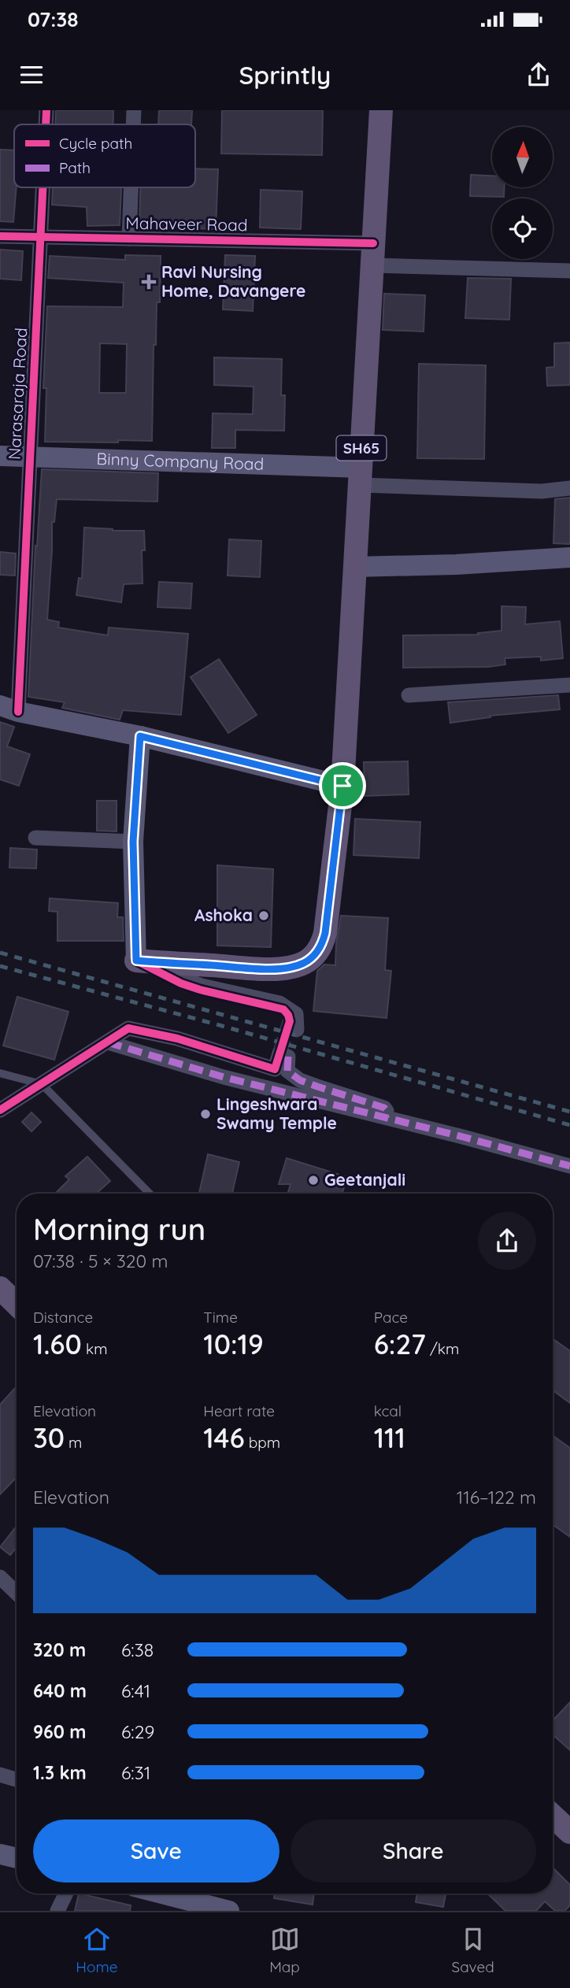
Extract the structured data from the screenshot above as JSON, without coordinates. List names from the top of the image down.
{
  "streets": {
    "main road": ["SH65", "Binny Company Road"],
    "street": ["Mahaveer Road", "Narasaraja Road"]
  },
  "crossings": [
    ["Mahaveer Road", "Narasaraja Road"],
    ["Mahaveer Road", "SH65"],
    ["Narasaraja Road", "Binny Company Road"],
    ["SH65", "Binny Company Road"]
  ],
  "places": {
    "health": ["Ravi Nursing Home, Davangere"],
    "other": ["Ashoka", "Lingeshwara Swamy Temple", "Geetanjali"]
  },
  "legend": ["Cycle path", "Path"],
  "north": "top",
  "page": {
    "status": "07:38",
    "header": "Sprintly",
    "heading": ["Morning run", "07:38 · 5 × 320 m"],
    "stats": [
      ["Distance", "1.60 km"],
      ["Time", "10:19"],
      ["Pace", "6:27 /km"],
      ["Elevation", "30 m"],
      ["Heart rate", "146 bpm"],
      ["kcal", "111"]
    ],
    "chart": ["Elevation", "116–122 m"],
    "list": [
      {
        "name": "320 m",
        "note": "6:38"
      },
      {
        "name": "640 m",
        "note": "6:41"
      },
      {
        "name": "960 m",
        "note": "6:29"
      },
      {
        "name": "1.3 km",
        "note": "6:31"
      }
    ],
    "buttons": ["Save", "Share"],
    "tabs": ["Home", "Map", "Saved"]
  }
}
